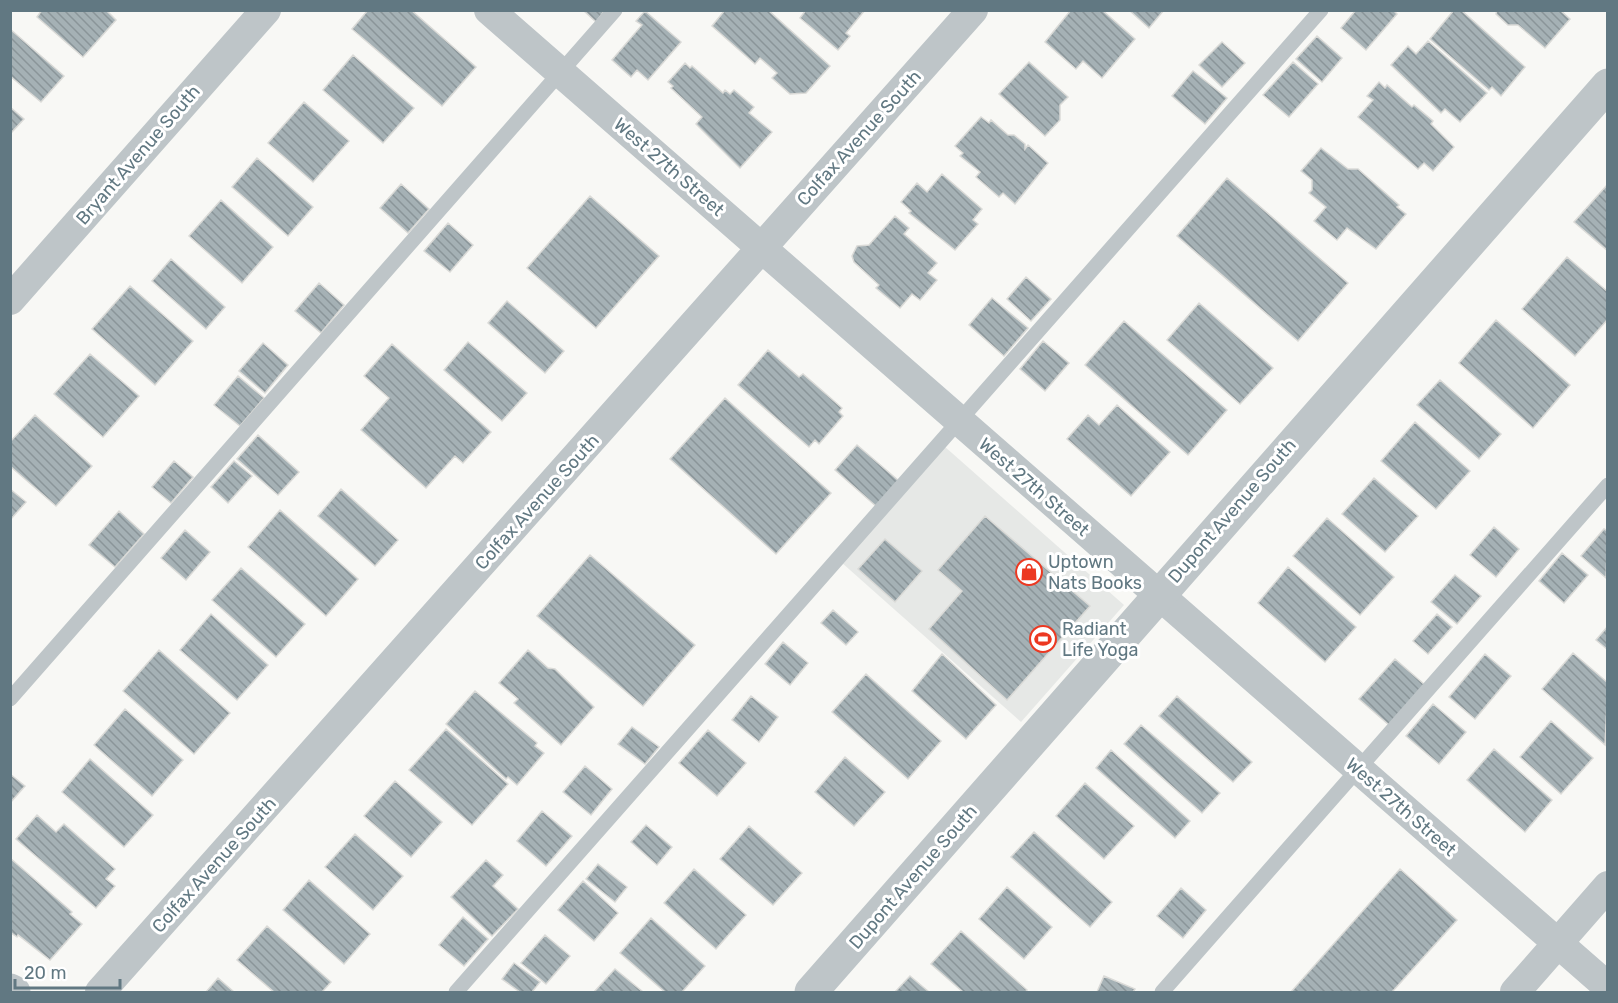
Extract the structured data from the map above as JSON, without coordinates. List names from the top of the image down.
{
  "streets": {
    "street": [
      "Colfax Avenue South",
      "Bryant Avenue South",
      "West 27th Street",
      "Dupont Avenue South"
    ]
  },
  "crossings": [
    ["Colfax Avenue South", "West 27th Street"],
    ["West 27th Street", "Dupont Avenue South"]
  ],
  "places": {
    "shop": ["Uptown Nats Books"],
    "sports": ["Radiant Life Yoga"]
  },
  "scale_bar": "20 m"
}
